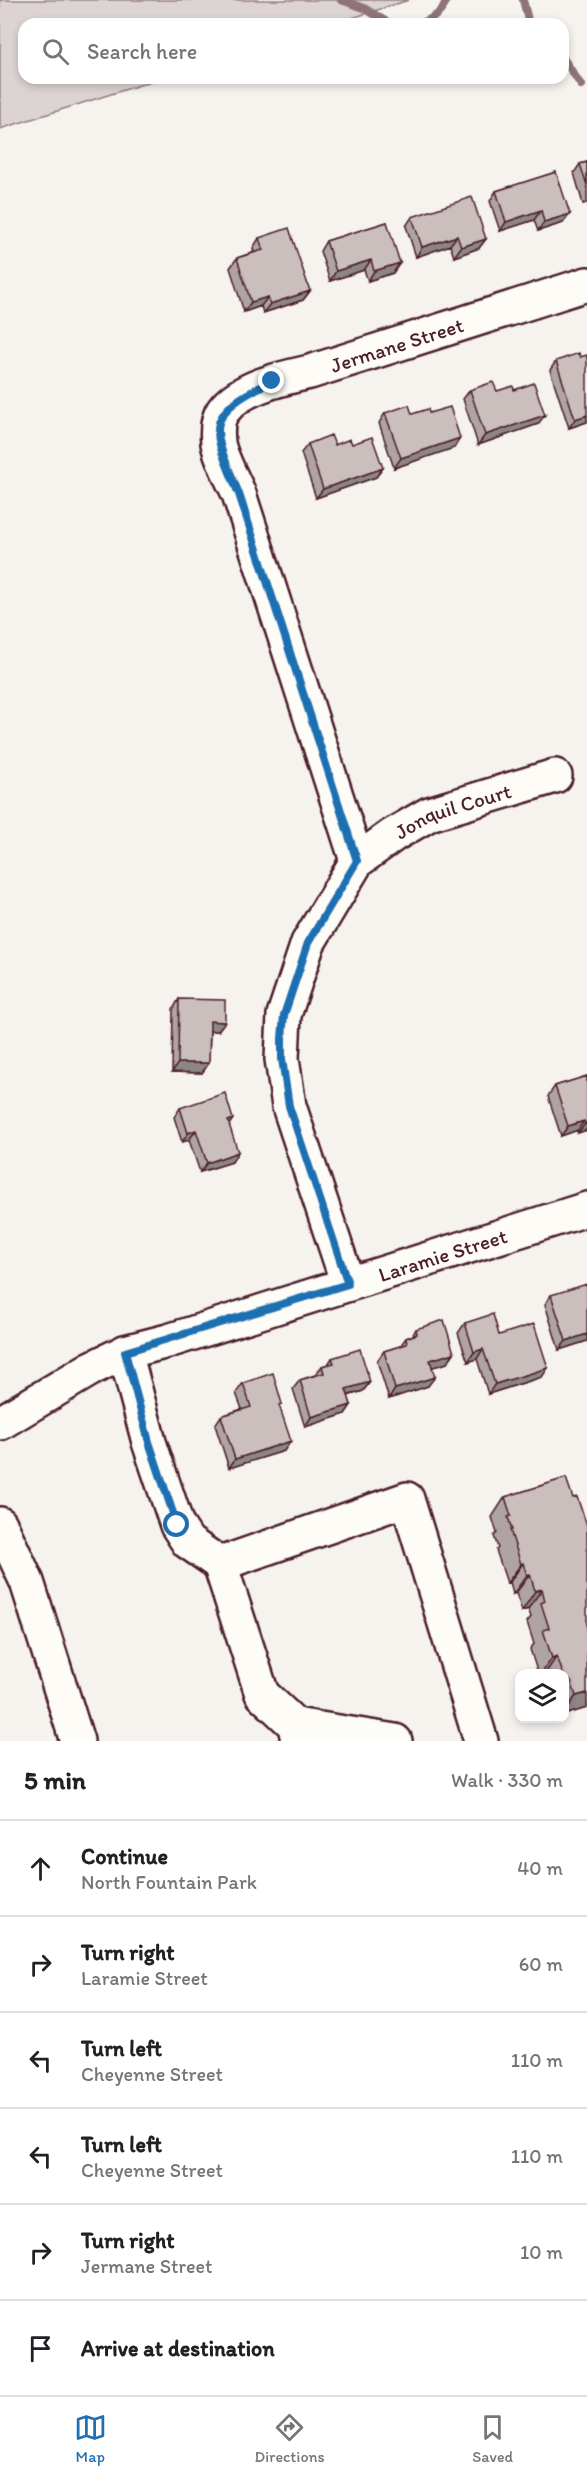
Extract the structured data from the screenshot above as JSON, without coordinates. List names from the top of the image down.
{
  "streets": {
    "street": ["Jermane Street", "Jonquil Court", "Laramie Street"]
  },
  "crossings": [
    ["Jermane Street", "Jonquil Court"]
  ],
  "page": {
    "search": "Search here",
    "heading": ["5 min", "Walk · 330 m"],
    "list": [
      ["Continue", "North Fountain Park", "40 m"],
      ["Turn right", "Laramie Street", "60 m"],
      ["Turn left", "Cheyenne Street", "110 m"],
      ["Turn left", "Cheyenne Street", "110 m"],
      ["Turn right", "Jermane Street", "10 m"],
      "Arrive at destination"
    ],
    "nav": ["Map", "Directions", "Saved"]
  }
}
